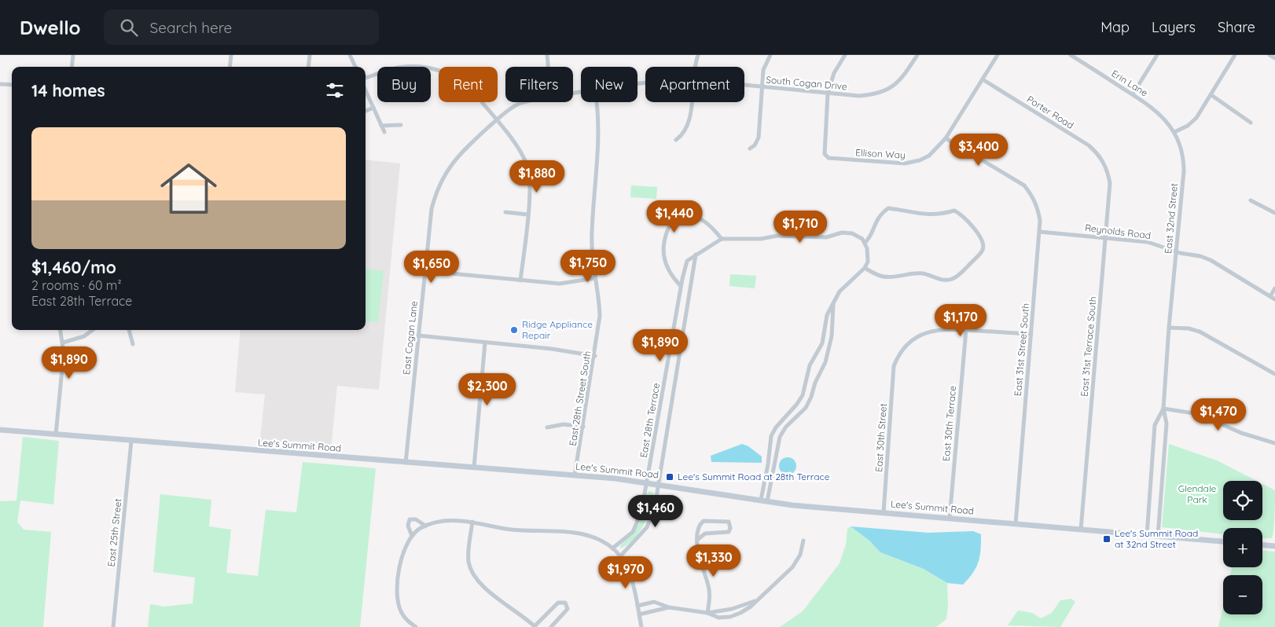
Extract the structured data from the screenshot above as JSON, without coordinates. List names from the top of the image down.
{
  "streets": {
    "main road": ["Lee's Summit Road"],
    "street": [
      "South Cogan Drive",
      "Erin Lane",
      "Porter Road",
      "Ellison Way",
      "East 32nd Street",
      "Reynolds Road",
      "East Cogan Lane",
      "East 31st Terrace South",
      "East 31st Street South",
      "East 28th Street South",
      "East 28th Terrace",
      "East 30th Terrace",
      "East 30th Street",
      "East 25th Street"
    ]
  },
  "crossings": [
    ["South Cogan Drive", "Ellison Way"],
    ["South Cogan Drive", "East Cogan Lane"],
    ["Erin Lane", "East 32nd Street"],
    ["Porter Road", "Ellison Way"],
    ["Porter Road", "East 31st Terrace South"],
    ["Ellison Way", "East 31st Street South"],
    ["East 32nd Street", "Reynolds Road"],
    ["East 32nd Street", "Lee's Summit Road"],
    ["Reynolds Road", "East 31st Terrace South"],
    ["Reynolds Road", "East 31st Street South"],
    ["East Cogan Lane", "Lee's Summit Road"],
    ["East 31st Terrace South", "Lee's Summit Road"],
    ["East 31st Street South", "Lee's Summit Road"],
    ["East 28th Street South", "Lee's Summit Road"],
    ["East 28th Terrace", "Lee's Summit Road"],
    ["East 30th Terrace", "East 30th Street"],
    ["East 30th Terrace", "Lee's Summit Road"],
    ["East 30th Street", "Lee's Summit Road"],
    ["Lee's Summit Road", "East 25th Street"]
  ],
  "parks": ["Glendale Park"],
  "places": {
    "other": ["Ridge Appliance Repair"],
    "transit": ["Lee's Summit Road at 28th Terrace", "Lee's Summit Road at 32nd Street"]
  },
  "page": {
    "header": "Dwello",
    "search": "Search here",
    "nav": ["Map", "Layers", "Share"],
    "chip": [
      "Buy",
      "Rent",
      "Filters",
      "New",
      "Apartment"
    ],
    "heading": "14 homes",
    "list": [
      {
        "name": "$1,460/mo",
        "note": "2 rooms · 60 m² · East 28th Terrace"
      }
    ],
    "price": [
      "$3,400",
      "$1,880",
      "$1,440",
      "$1,710",
      "$1,750",
      "$1,650",
      "$1,170",
      "$1,890",
      "$1,890",
      "$2,300",
      "$1,470",
      "$1,460",
      "$1,330",
      "$1,970"
    ],
    "map_buttons": ["+", "−"]
  }
}
